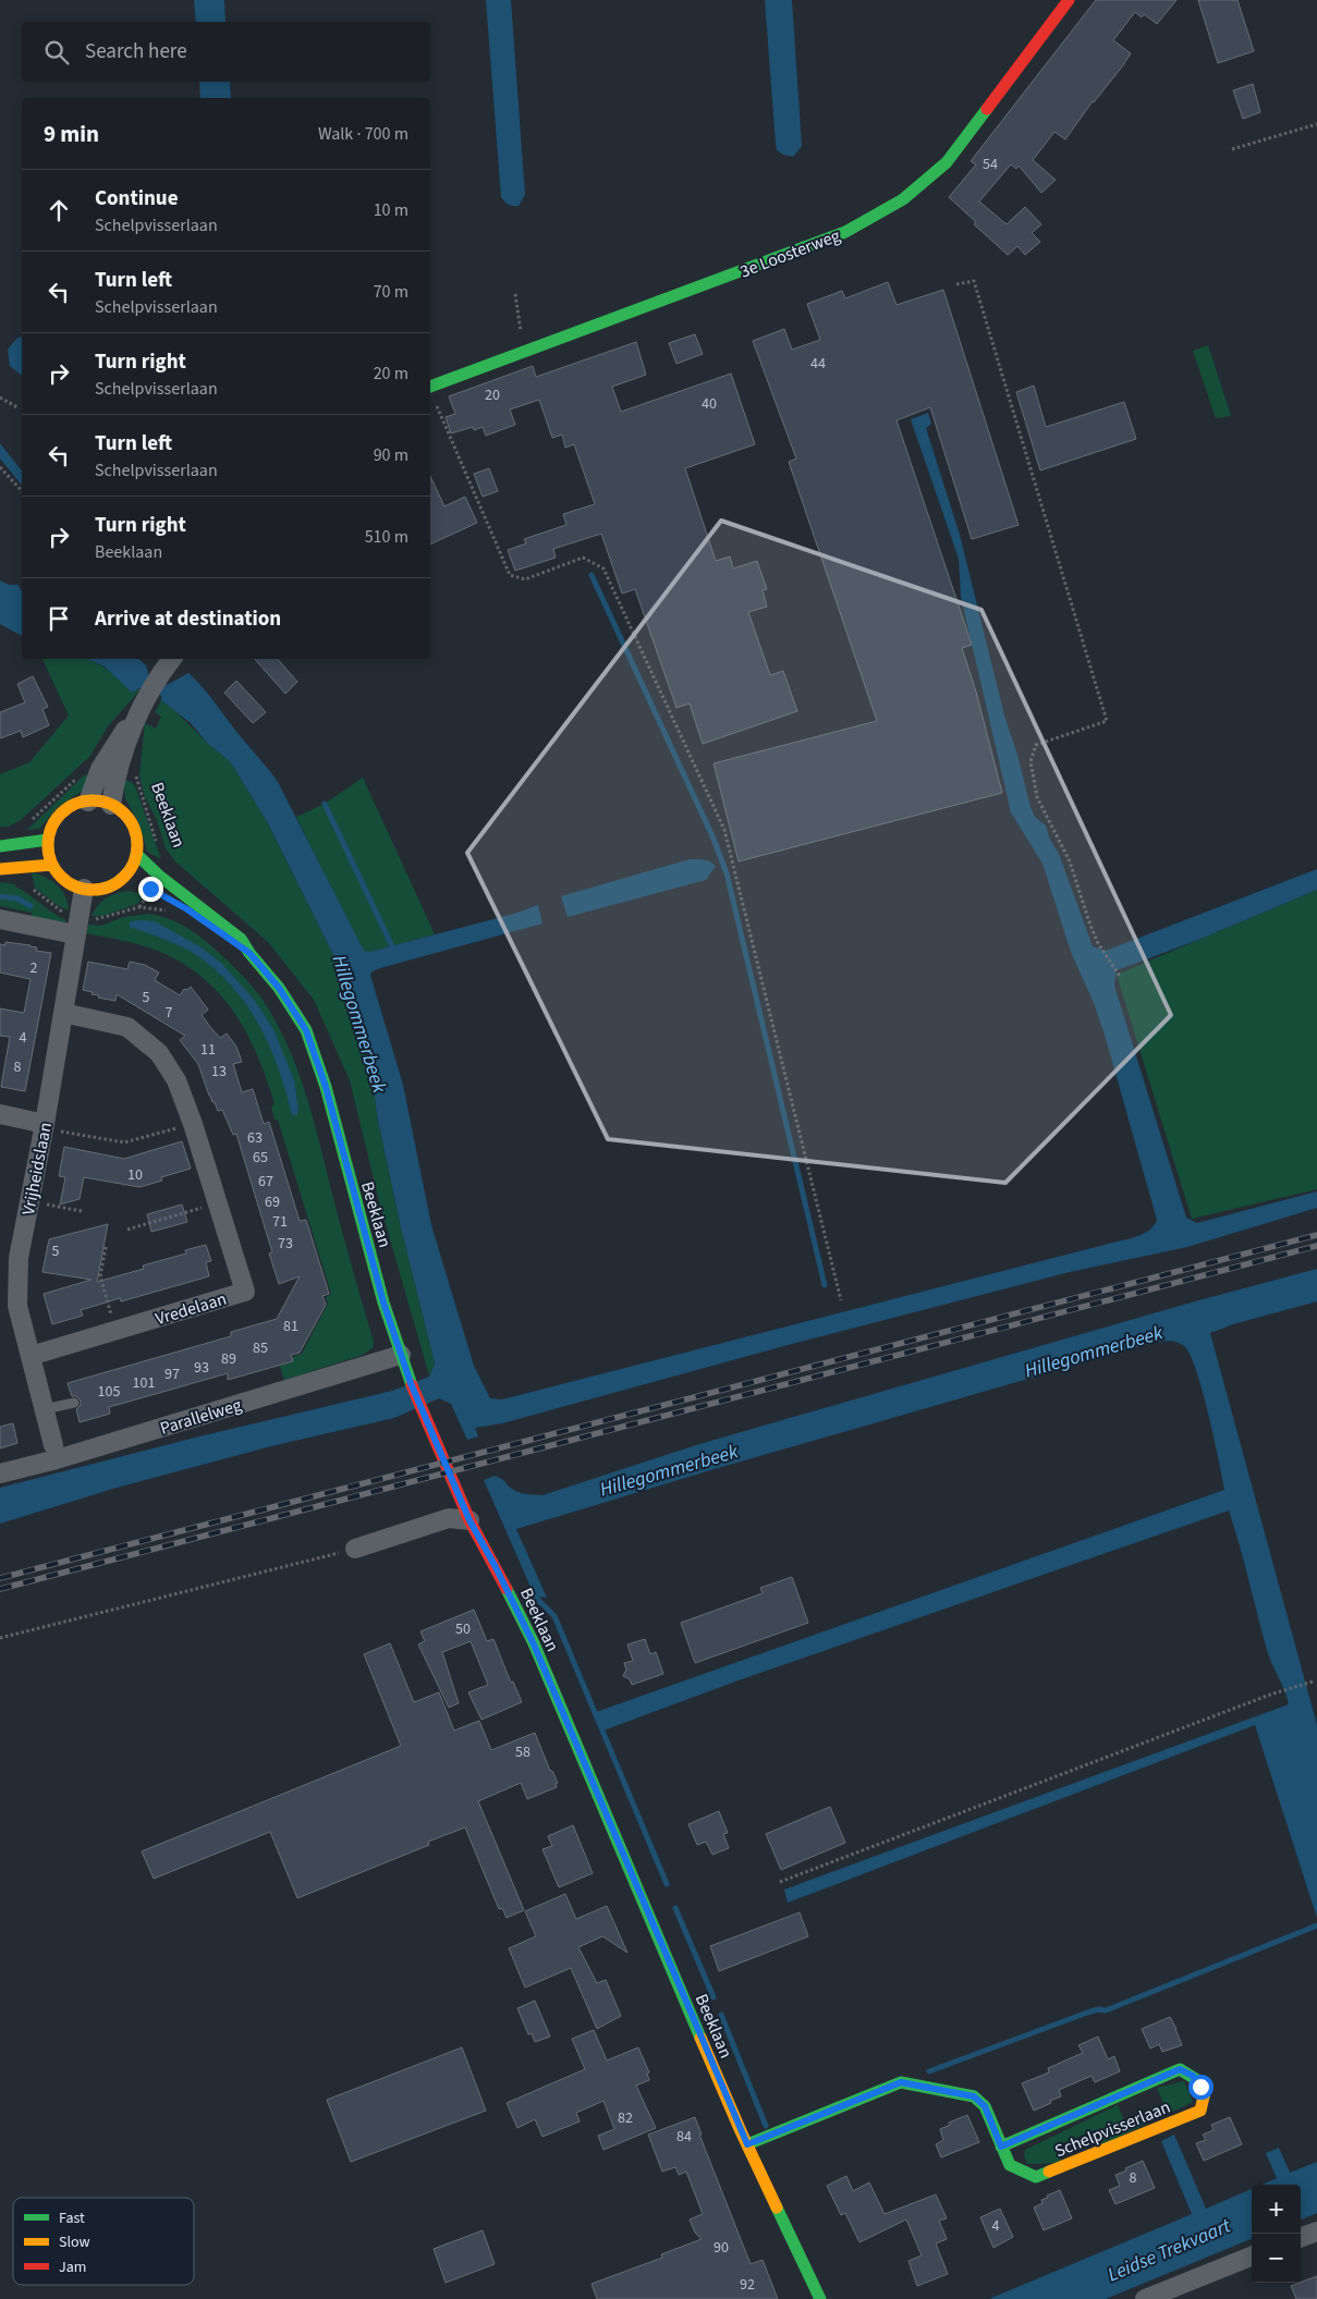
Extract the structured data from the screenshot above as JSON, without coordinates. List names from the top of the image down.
{
  "streets": {
    "main road": ["3e Loosterweg", "Beeklaan", "Schelpvisserlaan"],
    "street": ["Vrijheidslaan", "Vredelaan", "Parallelweg"]
  },
  "crossings": [
    ["Beeklaan", "Vrijheidslaan"],
    ["Beeklaan", "Parallelweg"],
    ["Beeklaan", "Schelpvisserlaan"],
    ["Vrijheidslaan", "Vredelaan"]
  ],
  "water": ["Hillegommerbeek", "Leidse Trekvaart"],
  "house_numbers": [
    "54",
    "44",
    "20",
    "40",
    "2",
    "5",
    "7",
    "4",
    "11",
    "8",
    "13",
    "63",
    "65",
    "10",
    "67",
    "69",
    "71",
    "73",
    "5",
    "81",
    "85",
    "89",
    "93",
    "97",
    "101",
    "105",
    "50",
    "58",
    "82",
    "84",
    "8",
    "4",
    "90",
    "92"
  ],
  "legend": ["Fast", "Slow", "Jam"],
  "page": {
    "search": "Search here",
    "heading": ["9 min", "Walk · 700 m"],
    "list": [
      ["Continue", "Schelpvisserlaan", "10 m"],
      ["Turn left", "Schelpvisserlaan", "70 m"],
      ["Turn right", "Schelpvisserlaan", "20 m"],
      ["Turn left", "Schelpvisserlaan", "90 m"],
      ["Turn right", "Beeklaan", "510 m"],
      "Arrive at destination"
    ],
    "map_buttons": ["+", "−"]
  }
}
